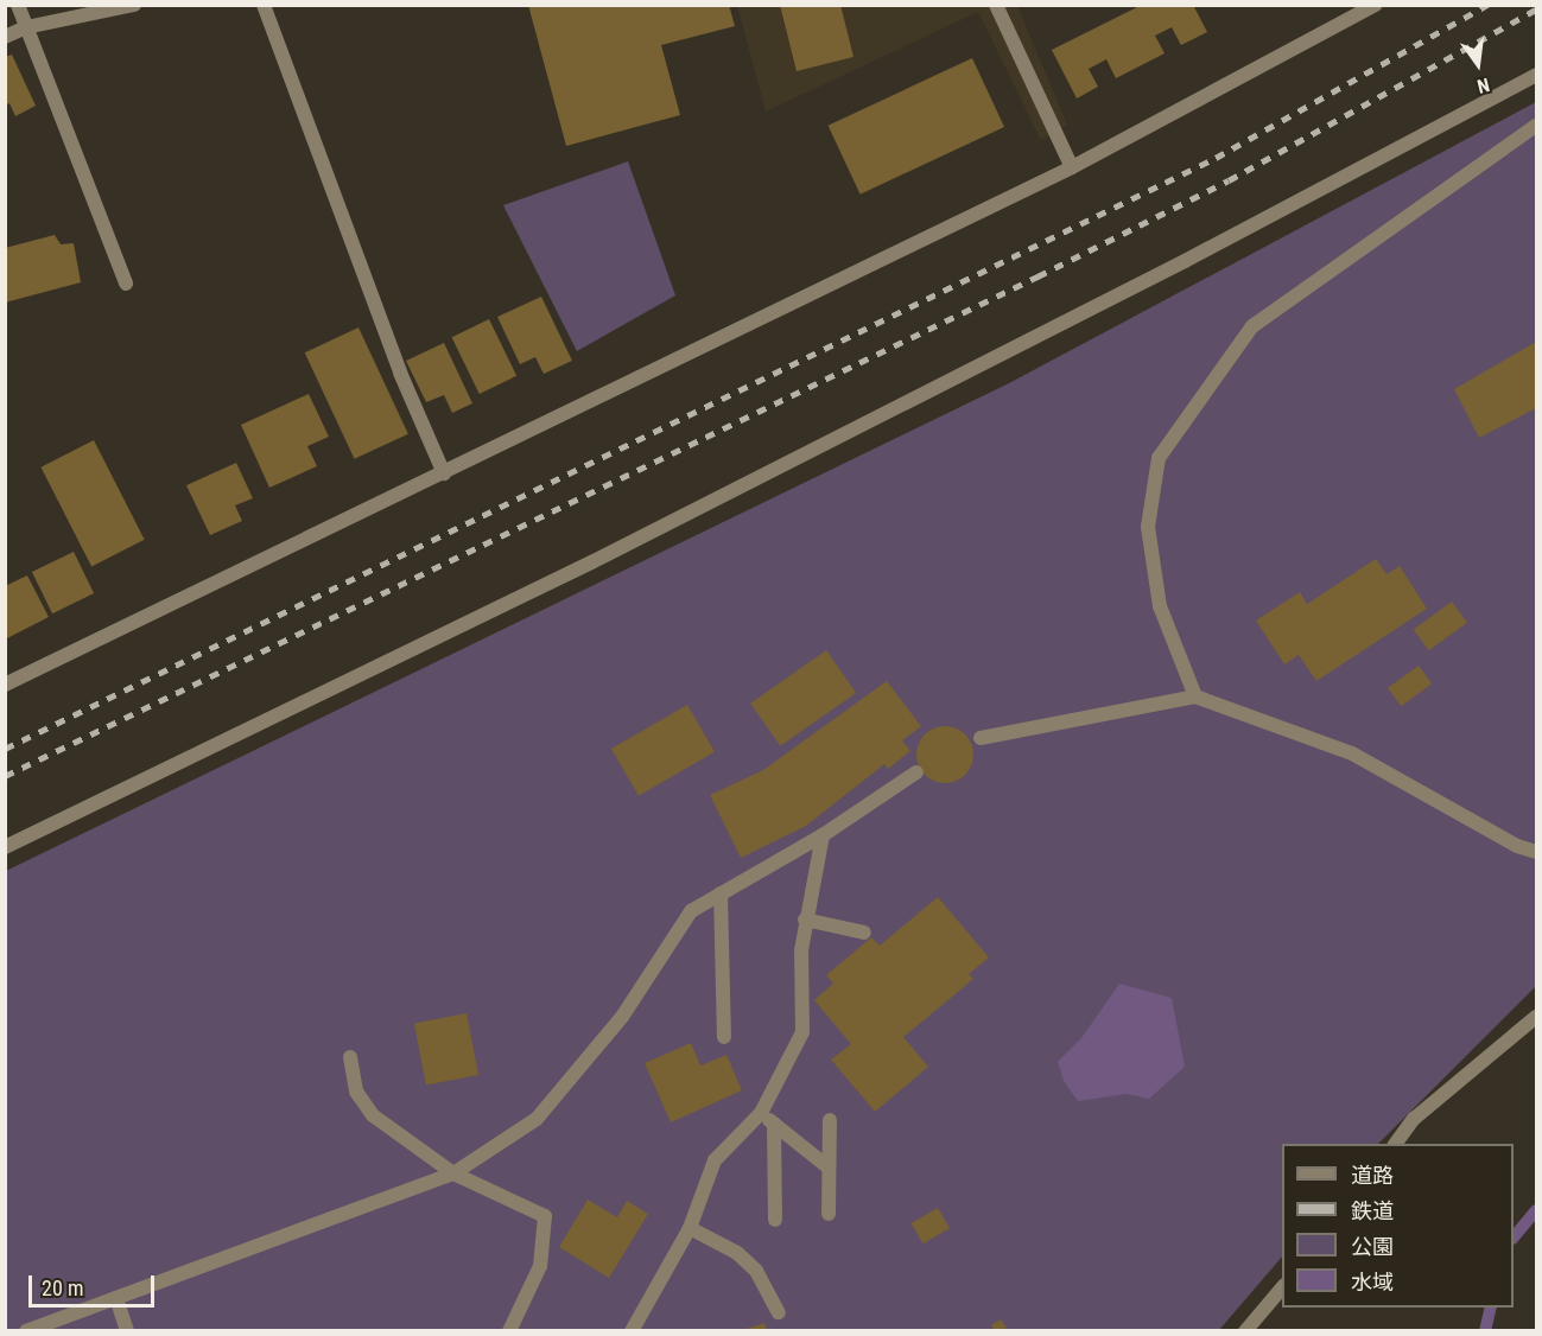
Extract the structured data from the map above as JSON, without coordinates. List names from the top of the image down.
{
  "legend": [
    "道路",
    "鉄道",
    "公園",
    "水域"
  ],
  "scale_bar": "20 m",
  "north": "bottom"
}
